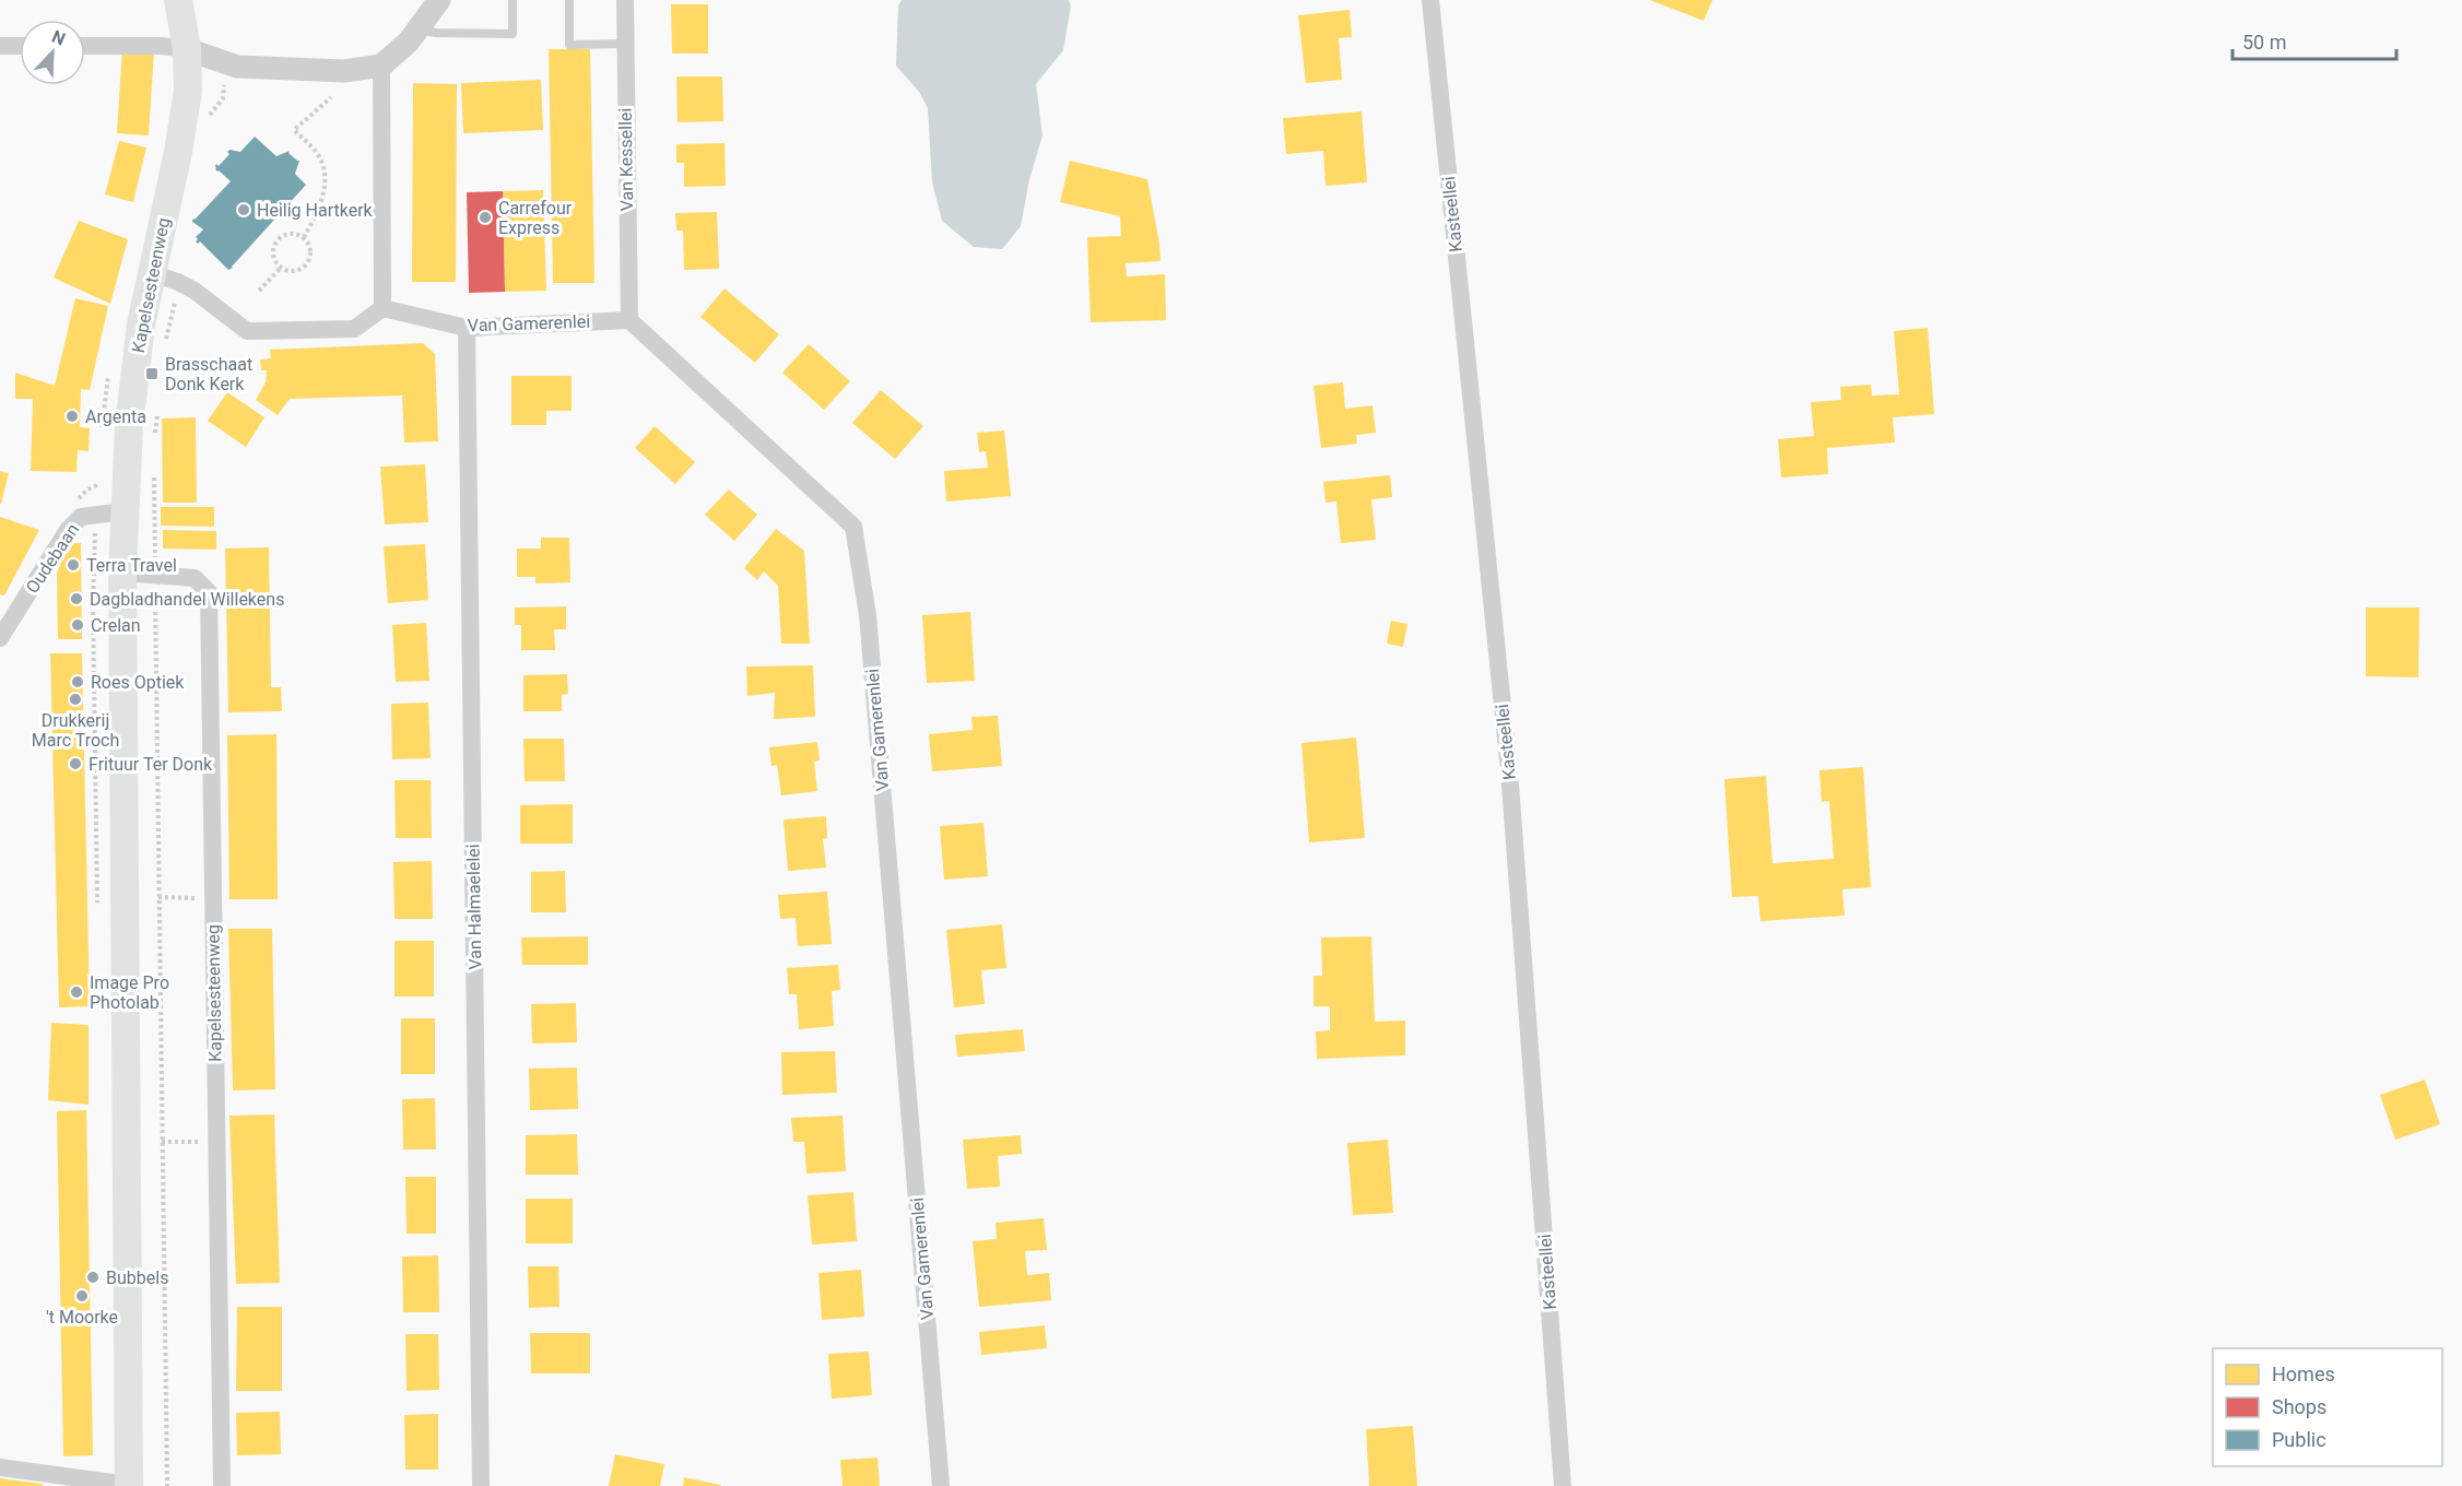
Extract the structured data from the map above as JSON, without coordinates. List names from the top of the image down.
{
  "streets": {
    "main road": ["Kapelsesteenweg"],
    "street": [
      "Van Kessellei",
      "Kasteellei",
      "Van Gamerenlei",
      "Oudebaan",
      "Van Halmaelelei"
    ]
  },
  "crossings": [
    ["Van Kessellei", "Van Gamerenlei"],
    ["Kapelsesteenweg", "Oudebaan"],
    ["Van Gamerenlei", "Van Halmaelelei"]
  ],
  "places": {
    "other": [
      "Heilig Hartkerk",
      "Carrefour Express",
      "Argenta",
      "Terra Travel",
      "Dagbladhandel Willekens",
      "Crelan",
      "Roes Optiek",
      "Drukkerij Marc Troch",
      "Frituur Ter Donk",
      "Image Pro Photolab",
      "Bubbels",
      "'t Moorke"
    ],
    "transit": ["Brasschaat Donk Kerk"]
  },
  "legend": ["Homes", "Shops", "Public"],
  "scale_bar": "50 m",
  "north": "top right"
}
